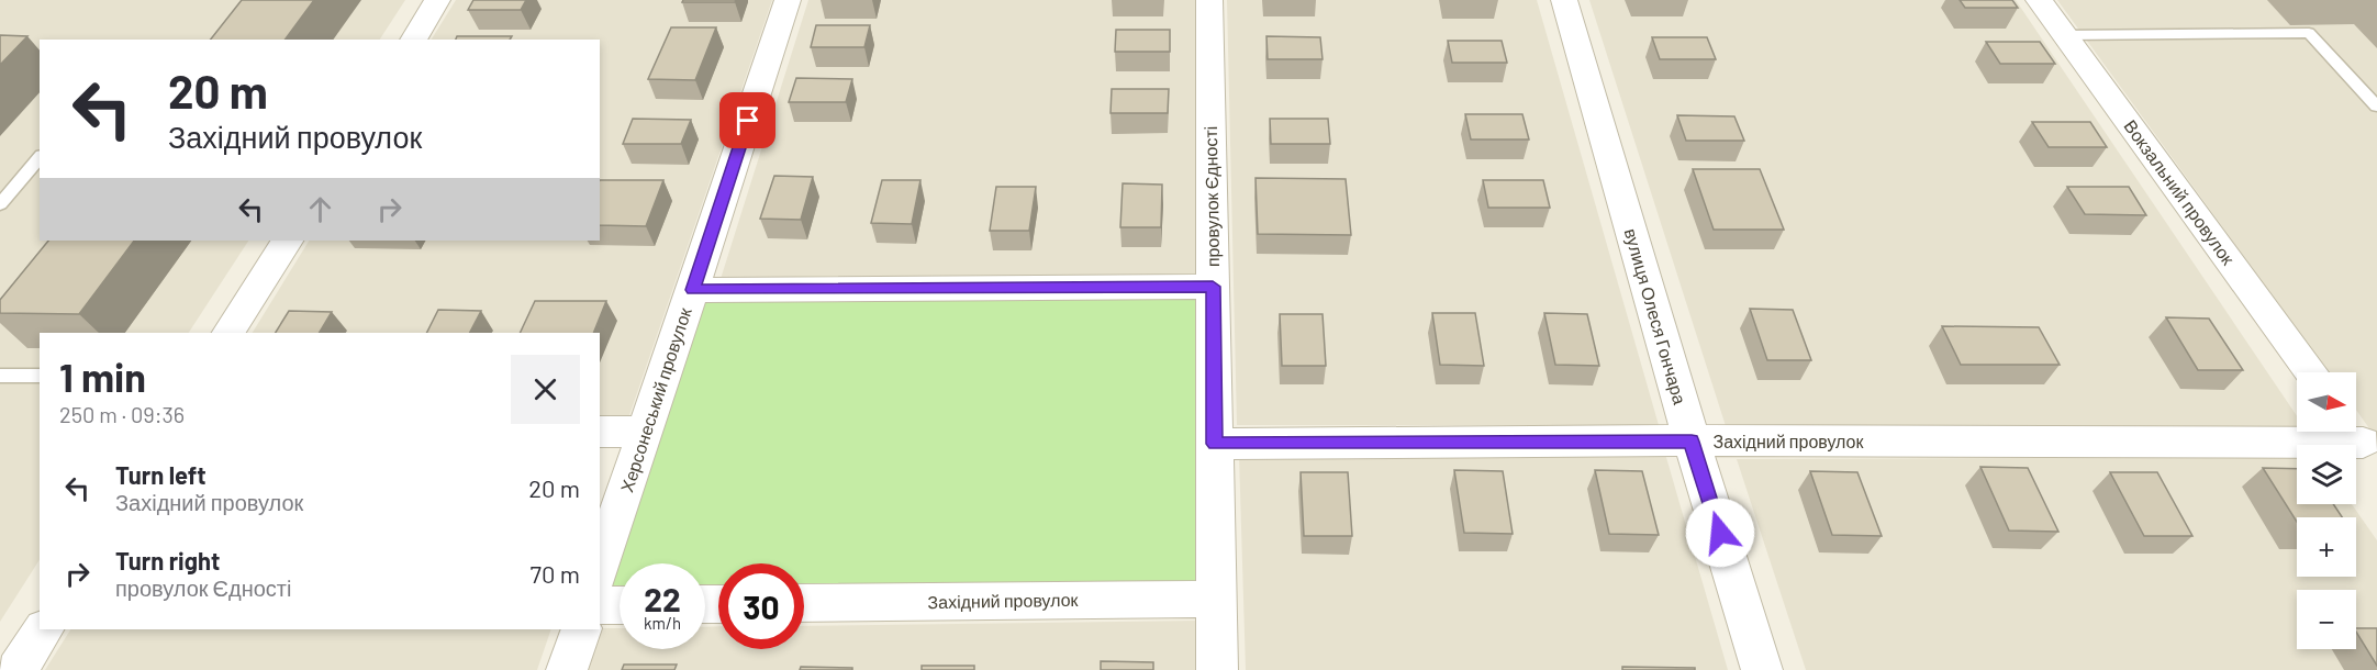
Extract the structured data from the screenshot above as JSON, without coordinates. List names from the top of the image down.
{
  "streets": {
    "street": [
      "Вокзальний провулок",
      "провулок Єдності",
      "вулиця Олеся Гончара",
      "Херсонеський провулок",
      "Західний провулок"
    ]
  },
  "crossings": [
    ["провулок Єдності", "Західний провулок"],
    ["вулиця Олеся Гончара", "Західний провулок"]
  ],
  "north": "right",
  "page": {
    "turn": ["20 m", "Західний провулок"],
    "heading": ["1 min", "250 m · 09:36"],
    "map_buttons": ["+", "−"],
    "list": [
      {
        "name": "Turn left",
        "note": "Західний провулок",
        "value": "20 m"
      },
      {
        "name": "Turn right",
        "note": "провулок Єдності",
        "value": "70 m"
      }
    ],
    "speed": "22 km/h",
    "limit": "30"
  }
}
